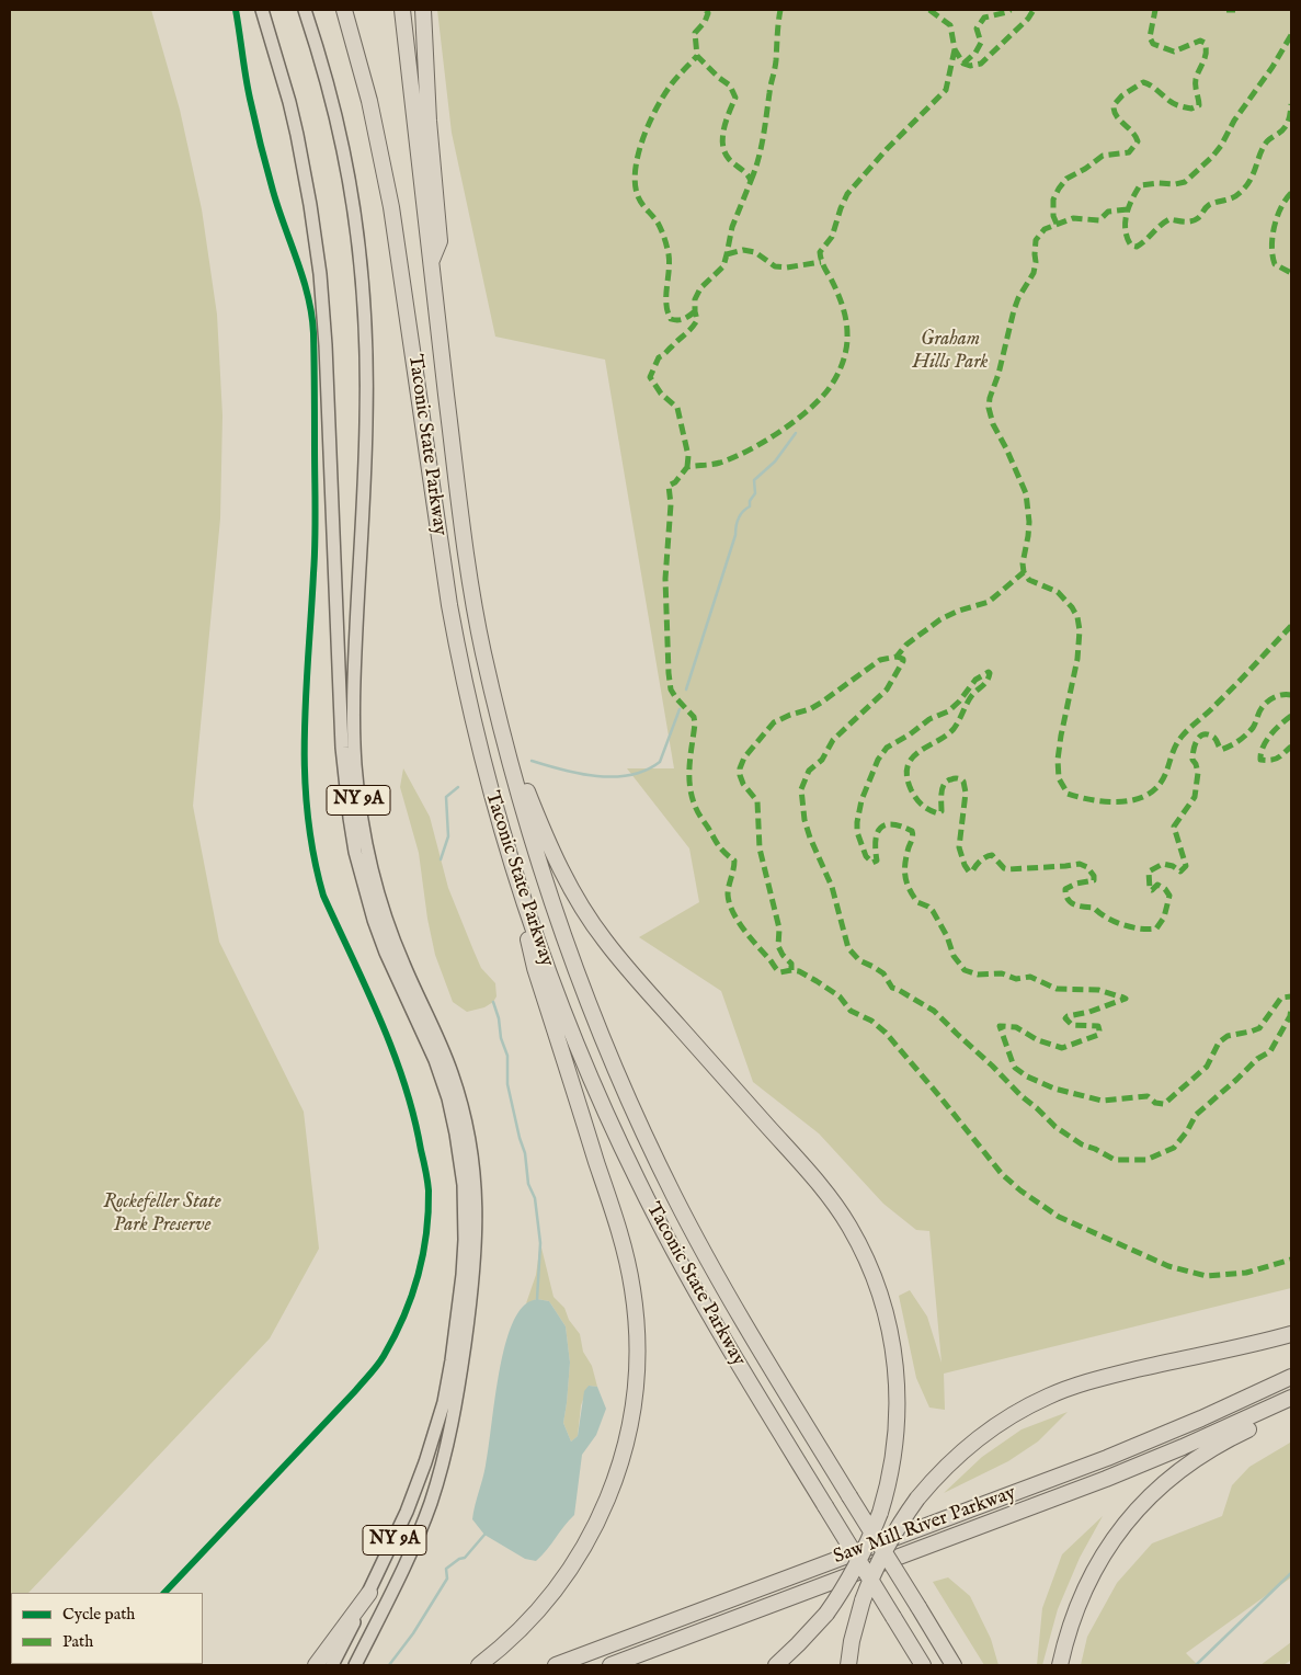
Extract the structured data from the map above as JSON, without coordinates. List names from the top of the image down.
{
  "streets": {
    "highway": ["Taconic State Parkway", "Saw Mill River Parkway"],
    "main road": ["NY 9A"]
  },
  "parks": ["Graham Hills Park", "Rockefeller State Park Preserve"],
  "legend": ["Cycle path", "Path"]
}
